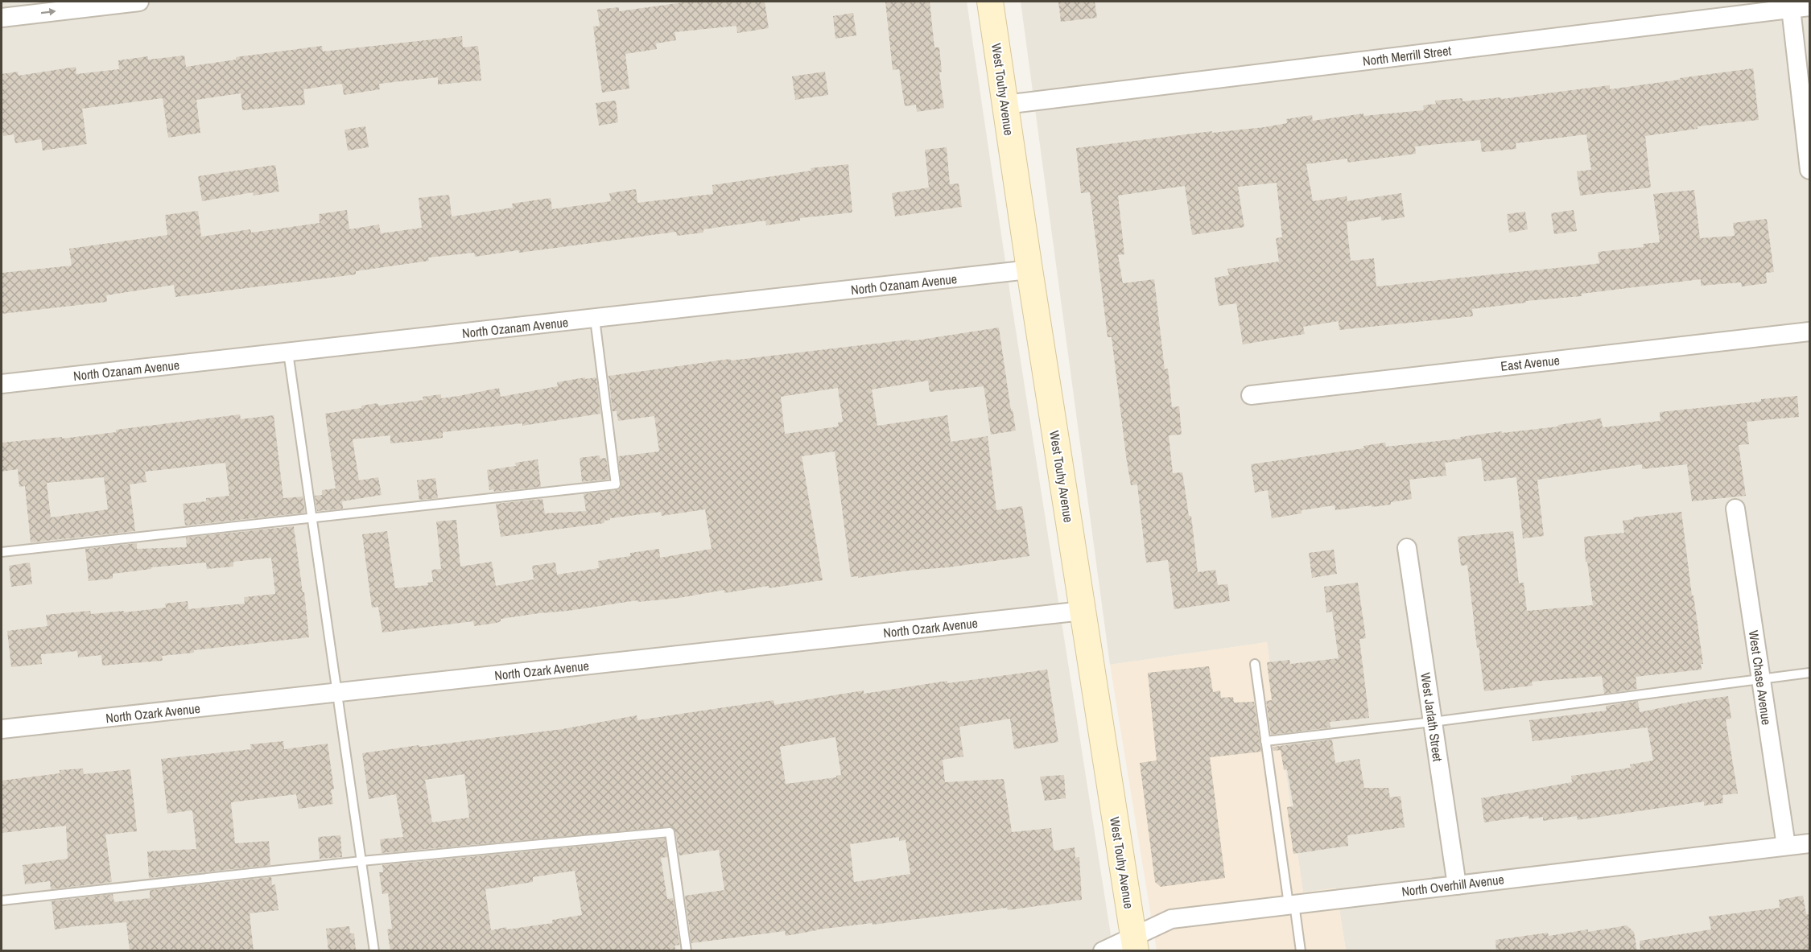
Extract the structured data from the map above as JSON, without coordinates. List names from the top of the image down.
{
  "streets": {
    "main road": ["West Touhy Avenue"],
    "street": [
      "North Merrill Street",
      "North Ozanam Avenue",
      "East Avenue",
      "North Ozark Avenue",
      "West Chase Avenue",
      "West Jarlath Street",
      "North Overhill Avenue"
    ]
  },
  "crossings": [
    ["North Merrill Street", "West Touhy Avenue"],
    ["West Touhy Avenue", "North Ozanam Avenue"],
    ["West Touhy Avenue", "North Ozark Avenue"],
    ["West Touhy Avenue", "North Overhill Avenue"],
    ["West Chase Avenue", "North Overhill Avenue"],
    ["West Jarlath Street", "North Overhill Avenue"]
  ]
}
